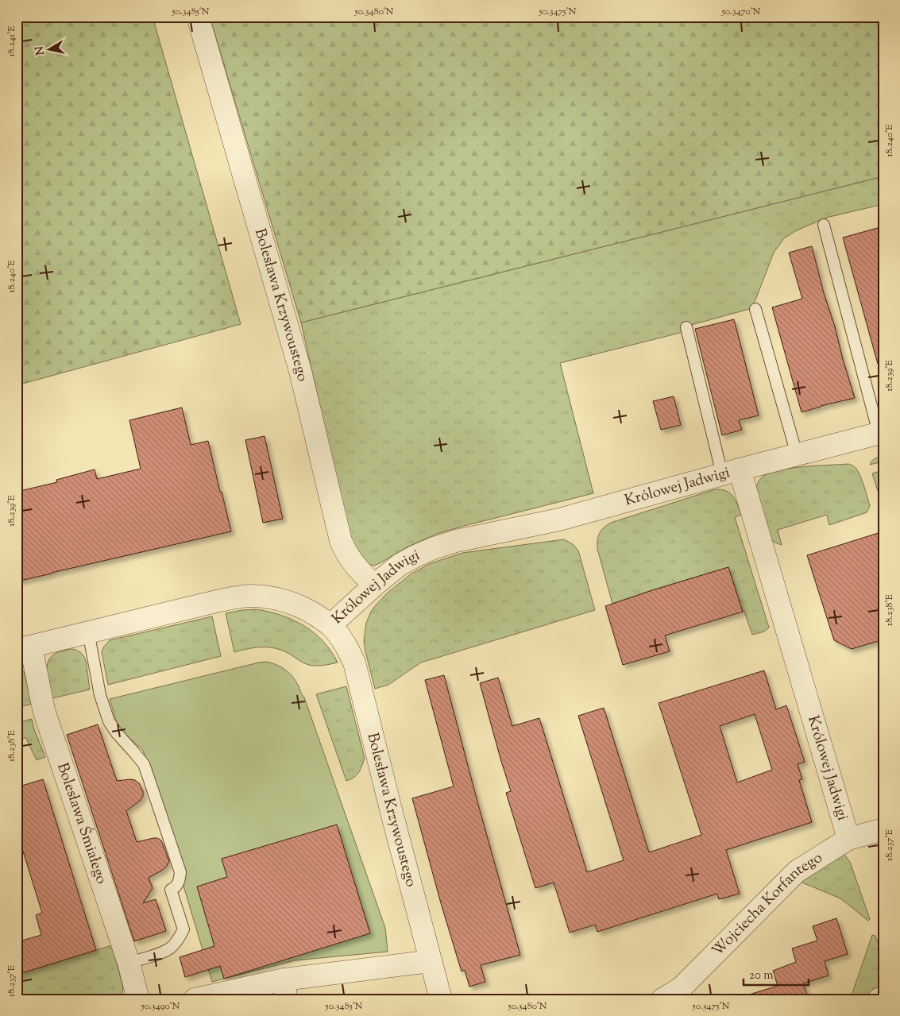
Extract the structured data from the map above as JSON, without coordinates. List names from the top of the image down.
{
  "streets": {
    "street": [
      "Bolesława Krzywoustego",
      "Królowej Jadwigi",
      "Bolesława Śmiałego",
      "Wojciecha Korfantego"
    ]
  },
  "crossings": [
    ["Bolesława Krzywoustego", "Królowej Jadwigi"],
    ["Królowej Jadwigi", "Bolesława Śmiałego"],
    ["Królowej Jadwigi", "Wojciecha Korfantego"]
  ],
  "scale_bar": "20 m",
  "north": "left",
  "coordinates": [
    "50.3485°N",
    "50.3480°N",
    "50.3475°N",
    "50.3470°N",
    "18.241°E",
    "18.240°E",
    "18.239°E",
    "18.238°E",
    "18.237°E",
    "50.3490°N"
  ]
}
